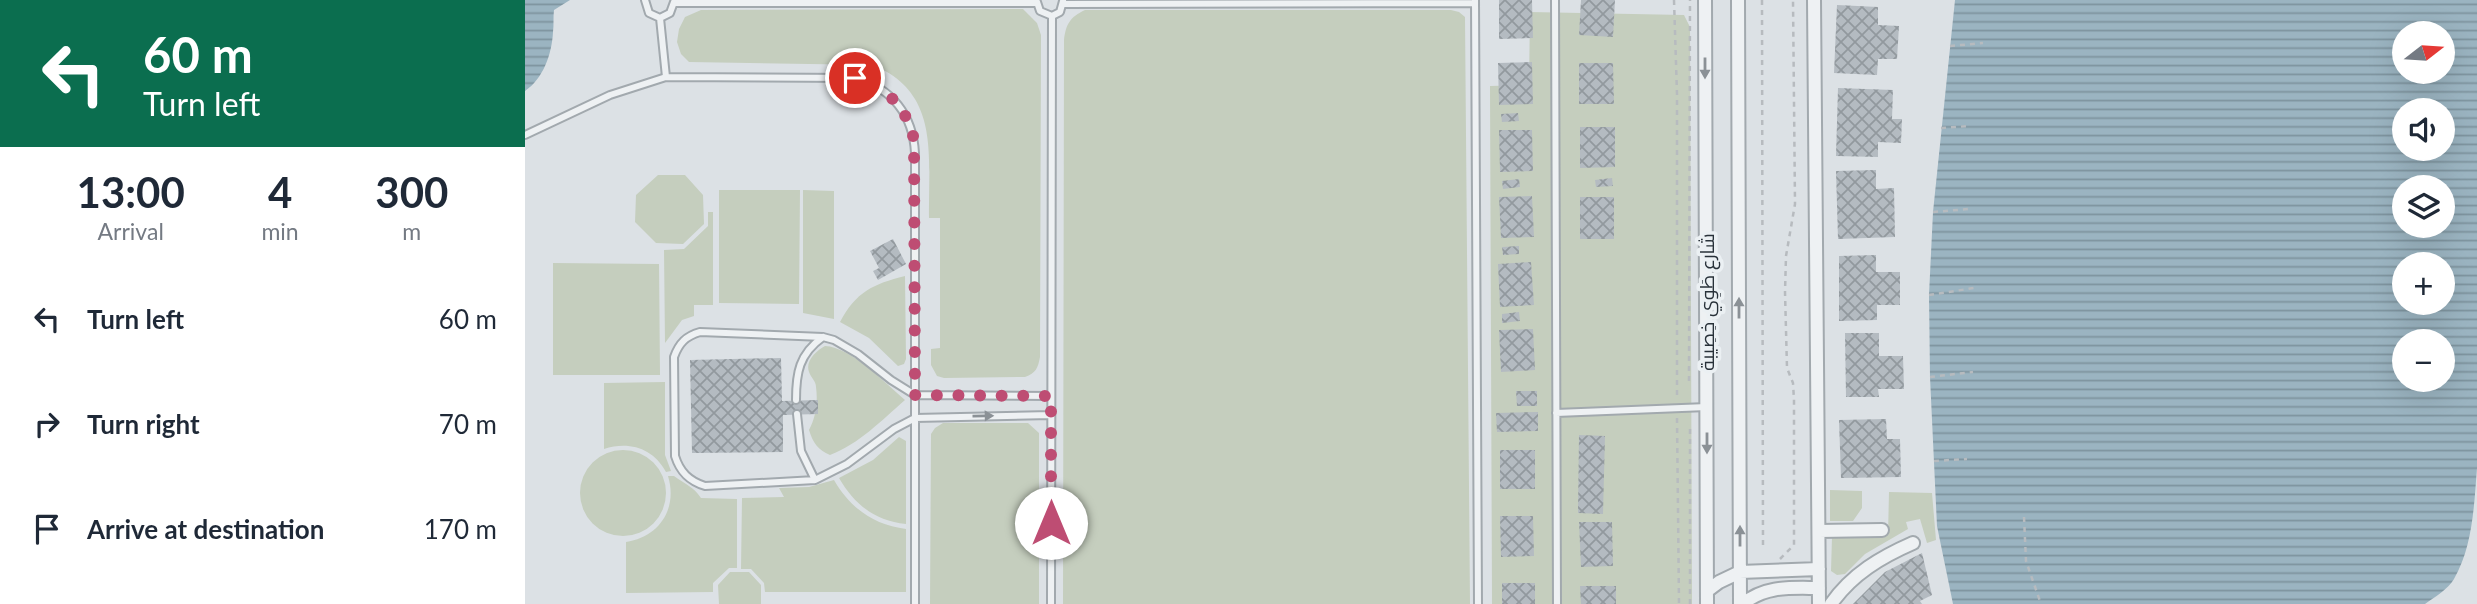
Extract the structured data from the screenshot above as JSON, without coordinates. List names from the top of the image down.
{
  "streets": {
    "street": ["شارع طَوِي خِصِيبة"]
  },
  "north": "right",
  "page": {
    "turn": ["60 m", "Turn left"],
    "map_buttons": ["+", "−"],
    "eta": [
      "13:00",
      "Arrival",
      "4",
      "min",
      "300",
      "m"
    ],
    "list": [
      {
        "name": "Turn left",
        "value": "60 m"
      },
      {
        "name": "Turn right",
        "value": "70 m"
      },
      {
        "name": "Arrive at destination",
        "value": "170 m"
      }
    ]
  }
}
